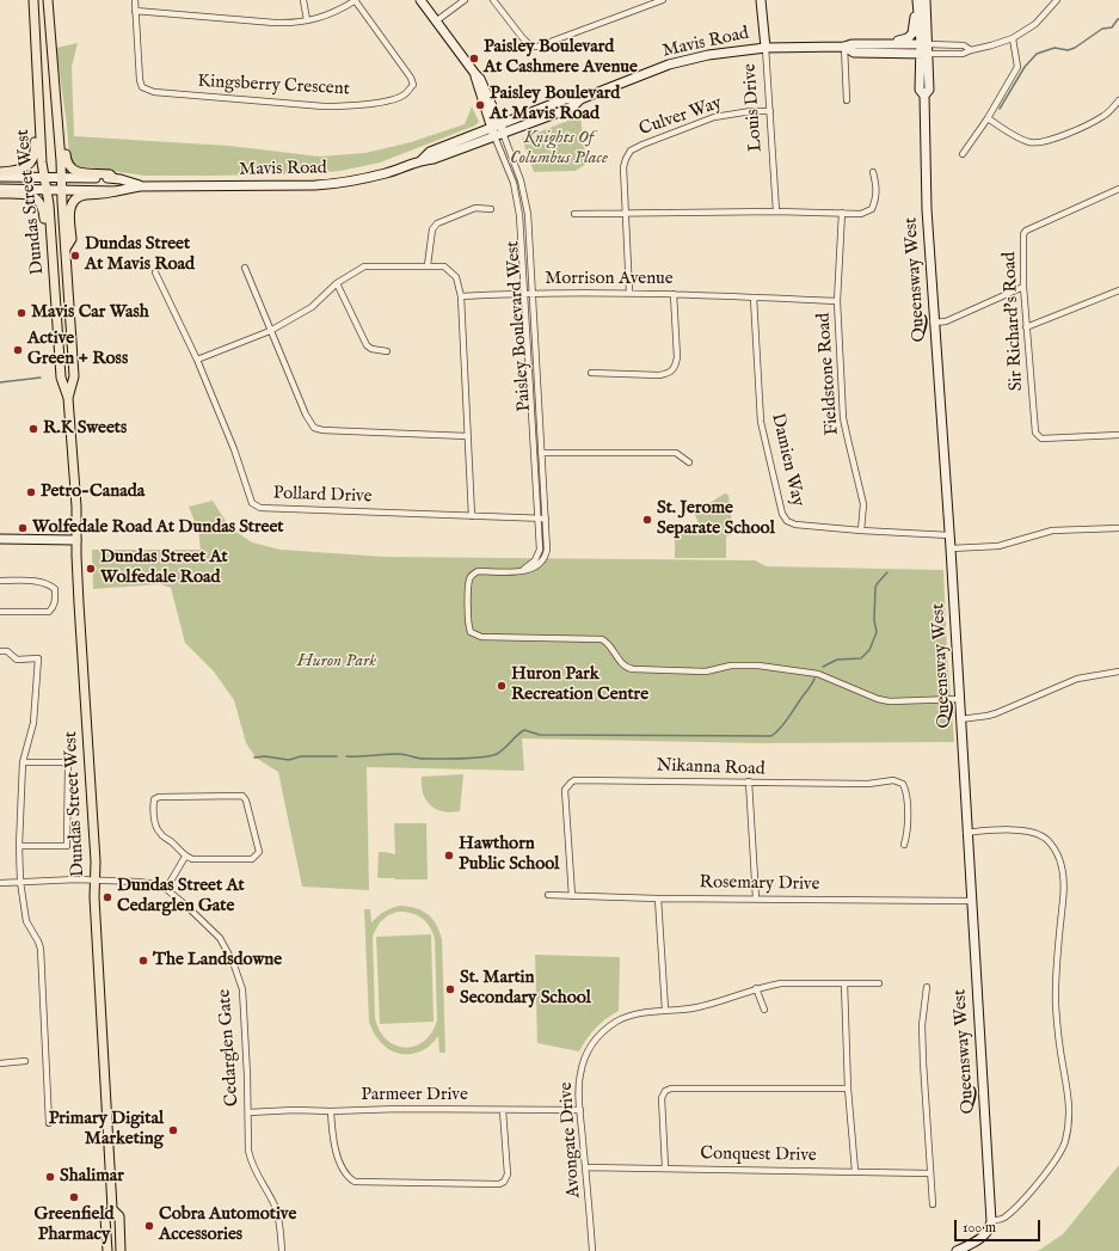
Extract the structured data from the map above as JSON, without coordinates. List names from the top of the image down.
{
  "streets": {
    "main road": ["Dundas Street West"],
    "street": [
      "Mavis Road",
      "Kingsberry Crescent",
      "Louis Drive",
      "Culver Way",
      "Morrison Avenue",
      "Queensway West",
      "Sir Richard's Road",
      "Paisley Boulevard West",
      "Fieldstone Road",
      "Damien Way",
      "Pollard Drive",
      "Nikanna Road",
      "Rosemary Drive",
      "Cedarglen Gate",
      "Parmeer Drive",
      "Avongate Drive",
      "Conquest Drive"
    ]
  },
  "crossings": [
    ["Mavis Road", "Louis Drive"],
    ["Mavis Road", "Dundas Street West"],
    ["Mavis Road", "Queensway West"],
    ["Mavis Road", "Paisley Boulevard West"],
    ["Louis Drive", "Culver Way"],
    ["Culver Way", "Morrison Avenue"],
    ["Dundas Street West", "Cedarglen Gate"],
    ["Morrison Avenue", "Paisley Boulevard West"],
    ["Morrison Avenue", "Fieldstone Road"],
    ["Morrison Avenue", "Damien Way"],
    ["Queensway West", "Paisley Boulevard West"],
    ["Queensway West", "Damien Way"],
    ["Queensway West", "Rosemary Drive"],
    ["Paisley Boulevard West", "Pollard Drive"],
    ["Fieldstone Road", "Damien Way"],
    ["Nikanna Road", "Rosemary Drive"],
    ["Cedarglen Gate", "Parmeer Drive"],
    ["Parmeer Drive", "Avongate Drive"],
    ["Avongate Drive", "Conquest Drive"]
  ],
  "parks": ["Knights Of Columbus Place", "Huron Park"],
  "places": [
    "Paisley Boulevard At Cashmere Avenue",
    "Paisley Boulevard At Mavis Road",
    "Dundas Street At Mavis Road",
    "Mavis Car Wash",
    "Active Green + Ross",
    "R.K Sweets",
    "Petro-Canada",
    "St. Jerome Separate School",
    "Wolfedale Road At Dundas Street",
    "Dundas Street At Wolfedale Road",
    "Huron Park Recreation Centre",
    "Hawthorn Public School",
    "Dundas Street At Cedarglen Gate",
    "The Landsdowne",
    "St. Martin Secondary School",
    "Primary Digital Marketing",
    "Shalimar",
    "Greenfield Pharmacy",
    "Cobra Automotive Accessories"
  ],
  "scale_bar": "100 m"
}
